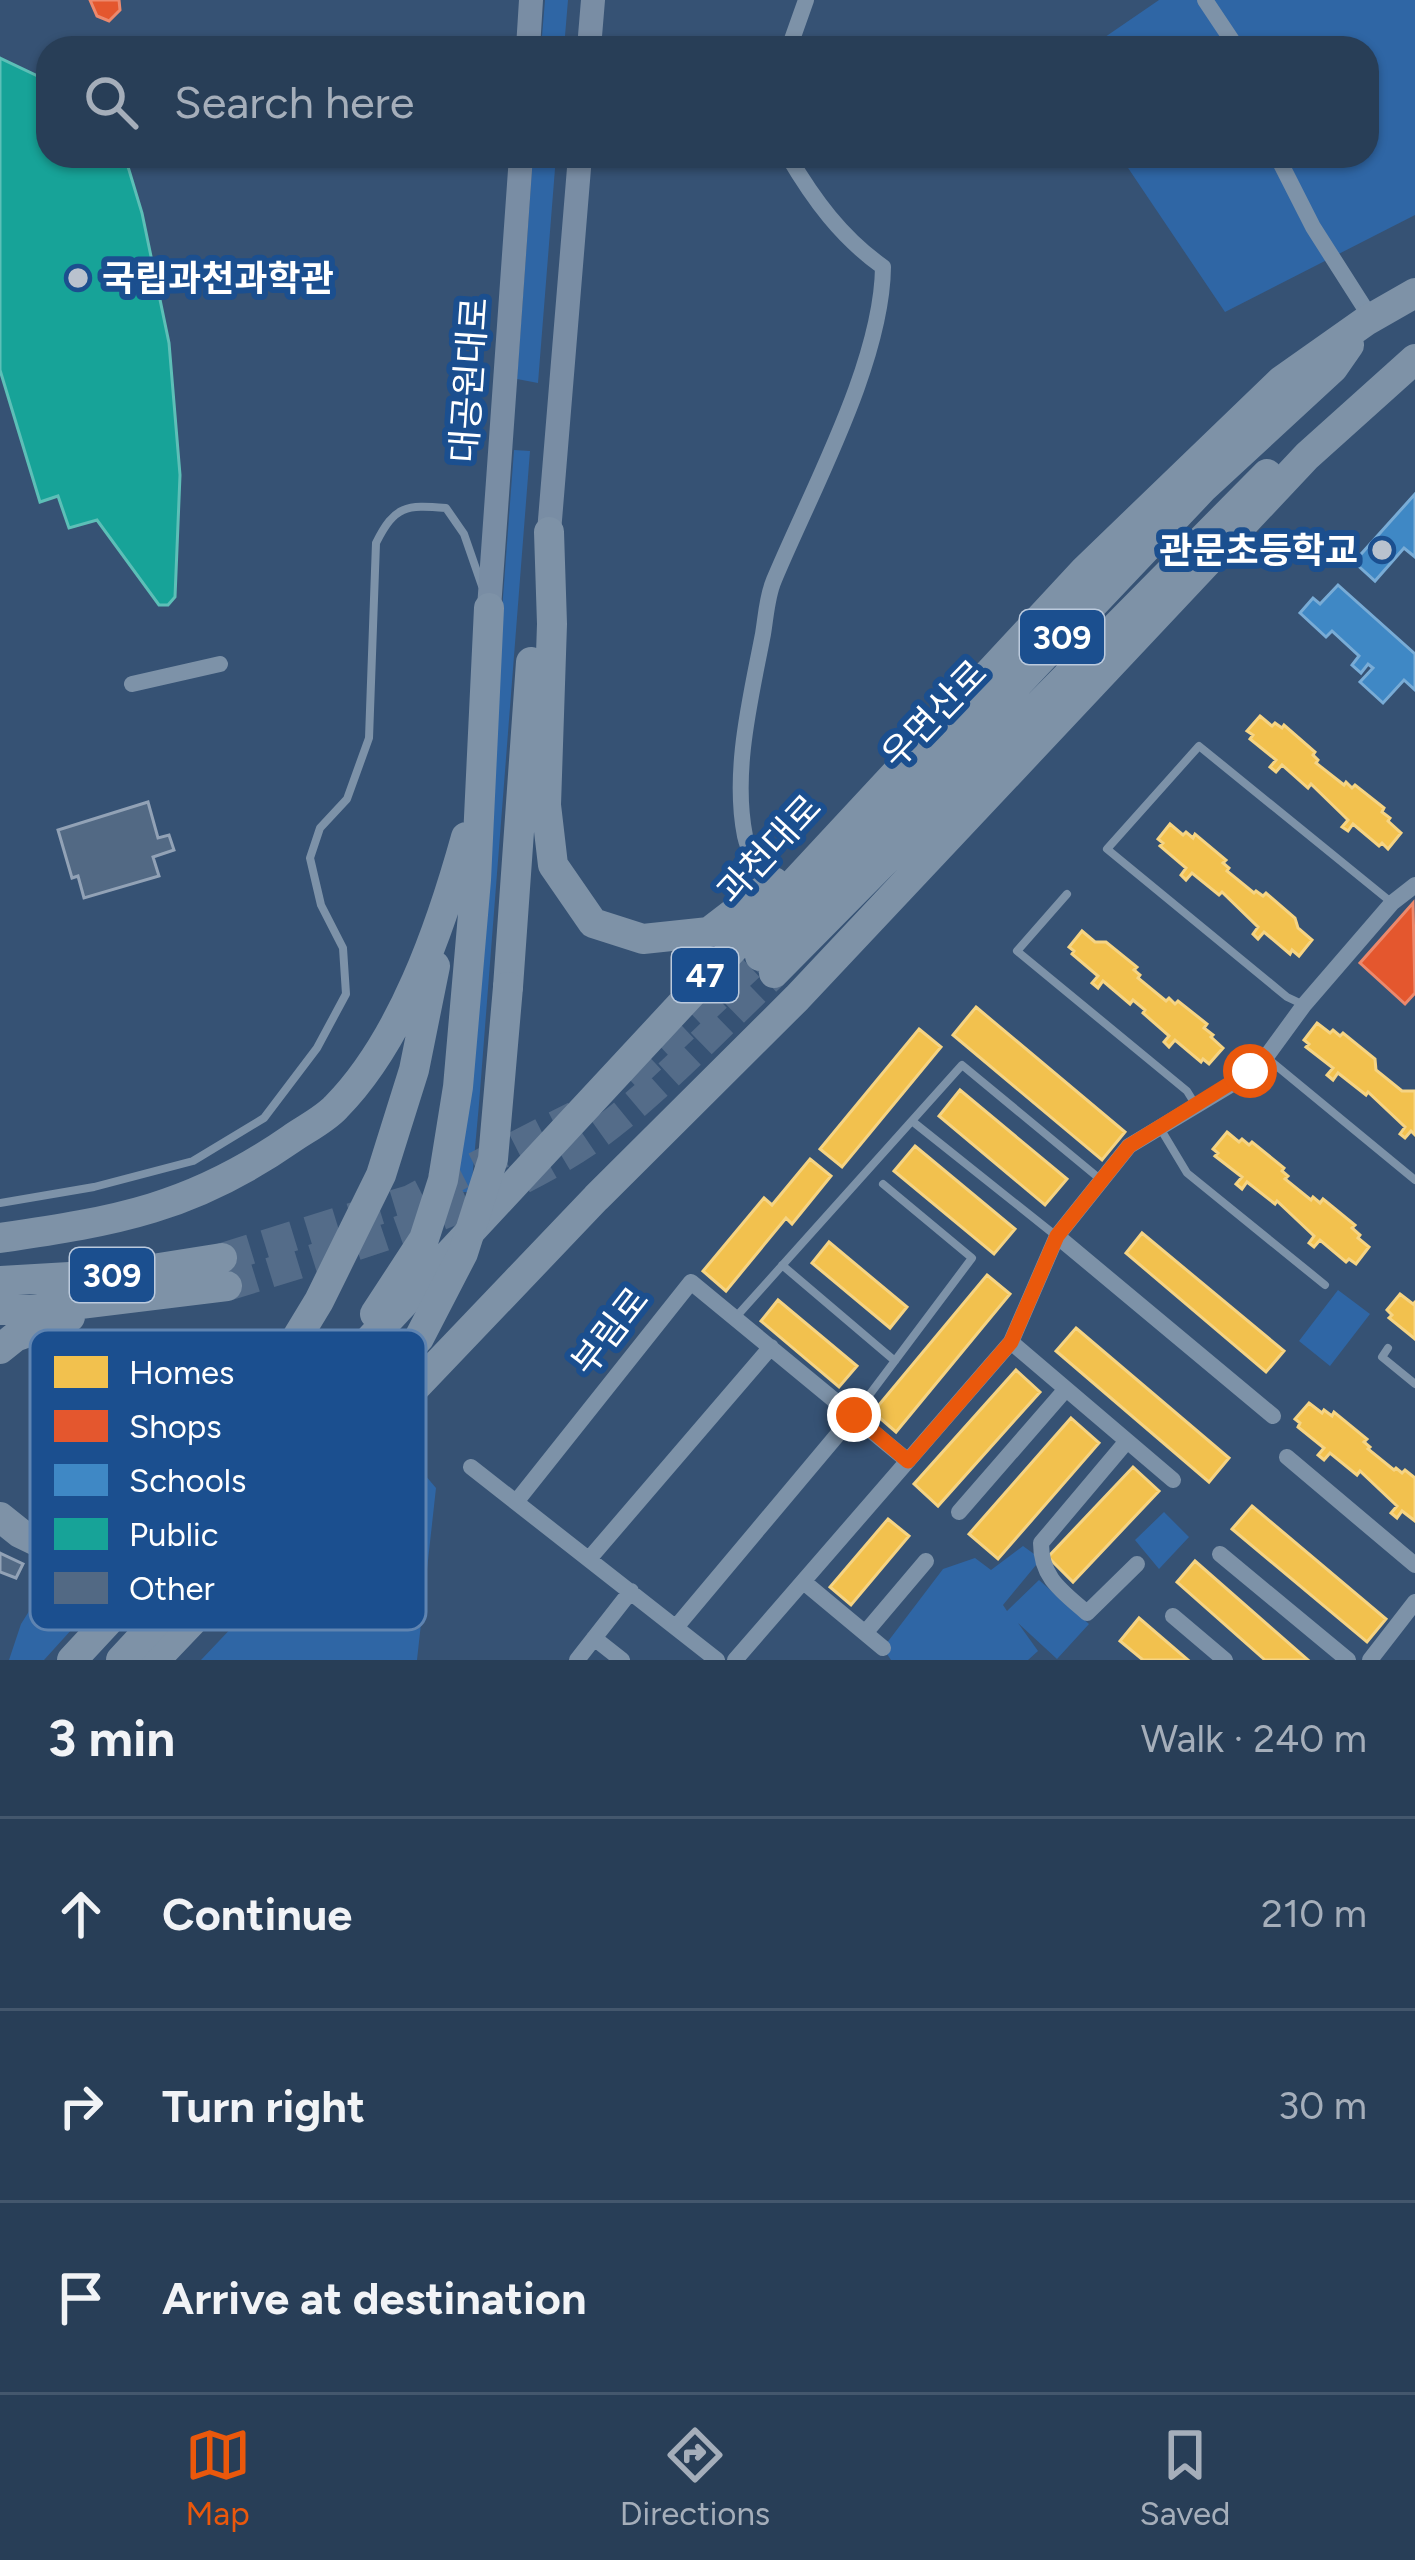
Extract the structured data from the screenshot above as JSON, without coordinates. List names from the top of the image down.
{
  "streets": {
    "highway": [
      "309",
      "우면산로",
      "과천대로",
      "47"
    ],
    "street": ["대공원대로", "부림로"]
  },
  "crossings": [
    ["우면산로", "과천대로"],
    ["우면산로", "47"]
  ],
  "places": ["국립과천과학관", "관문초등학교"],
  "legend": [
    "Homes",
    "Shops",
    "Schools",
    "Public",
    "Other"
  ],
  "page": {
    "search": "Search here",
    "heading": ["3 min", "Walk · 240 m"],
    "list": [
      ["Continue", "210 m"],
      ["Turn right", "30 m"],
      "Arrive at destination"
    ],
    "nav": ["Map", "Directions", "Saved"]
  }
}
